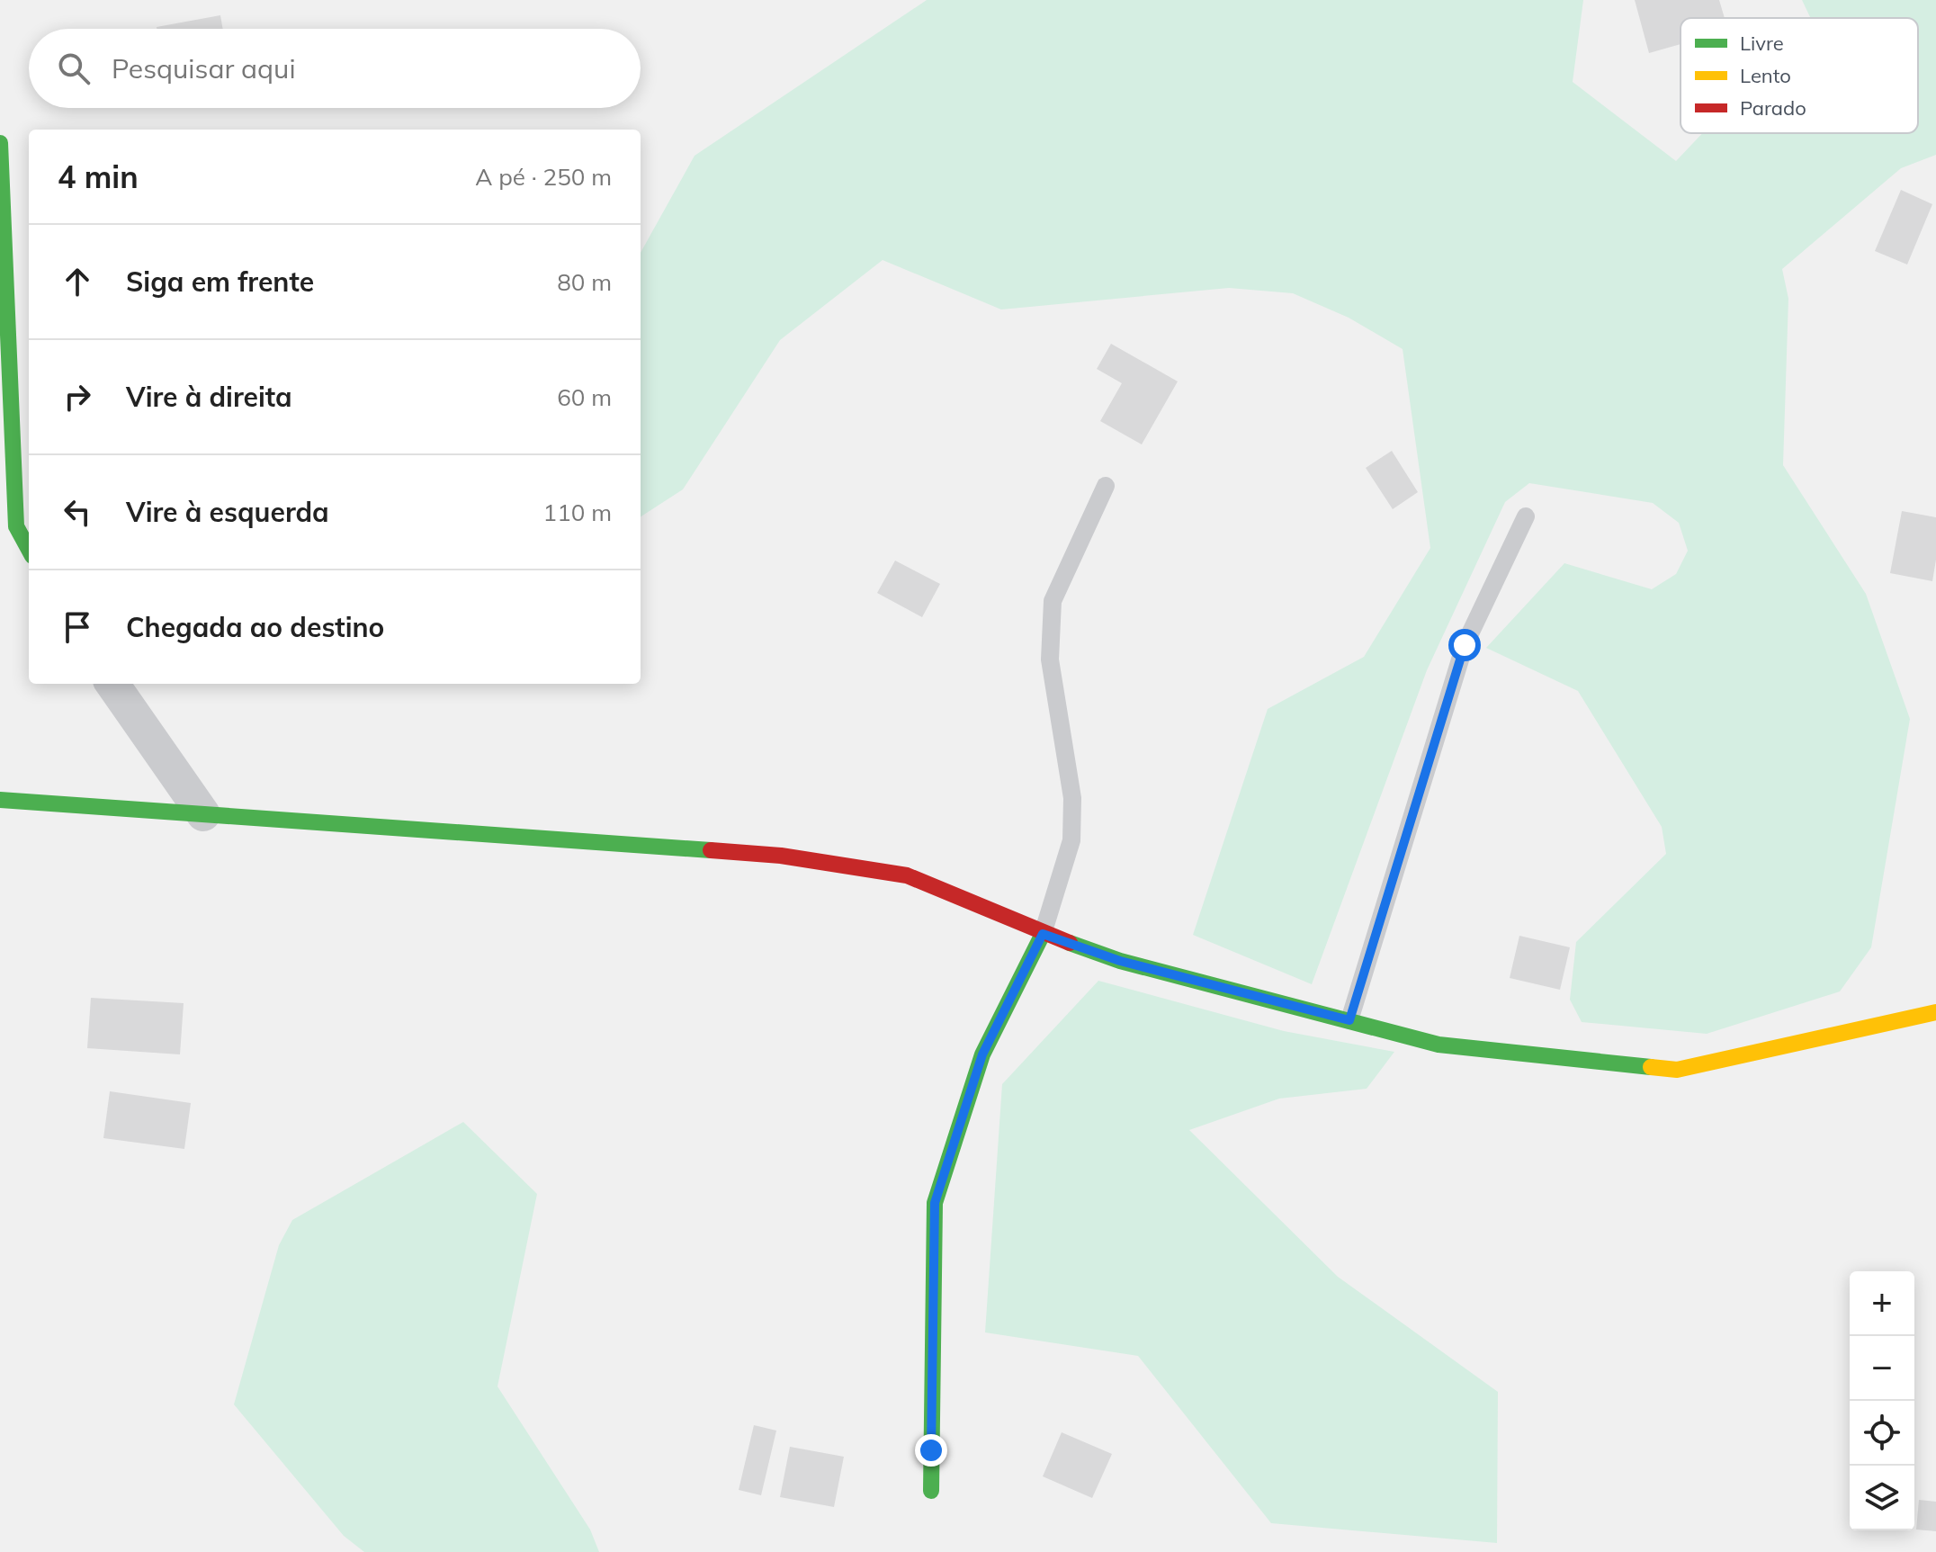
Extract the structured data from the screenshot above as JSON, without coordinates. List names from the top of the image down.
{
  "legend": ["Livre", "Lento", "Parado"],
  "page": {
    "search": "Pesquisar aqui",
    "heading": ["4 min", "A pé · 250 m"],
    "list": [
      ["Siga em frente", "80 m"],
      ["Vire à direita", "60 m"],
      ["Vire à esquerda", "110 m"],
      "Chegada ao destino"
    ],
    "map_buttons": ["+", "−"]
  }
}
